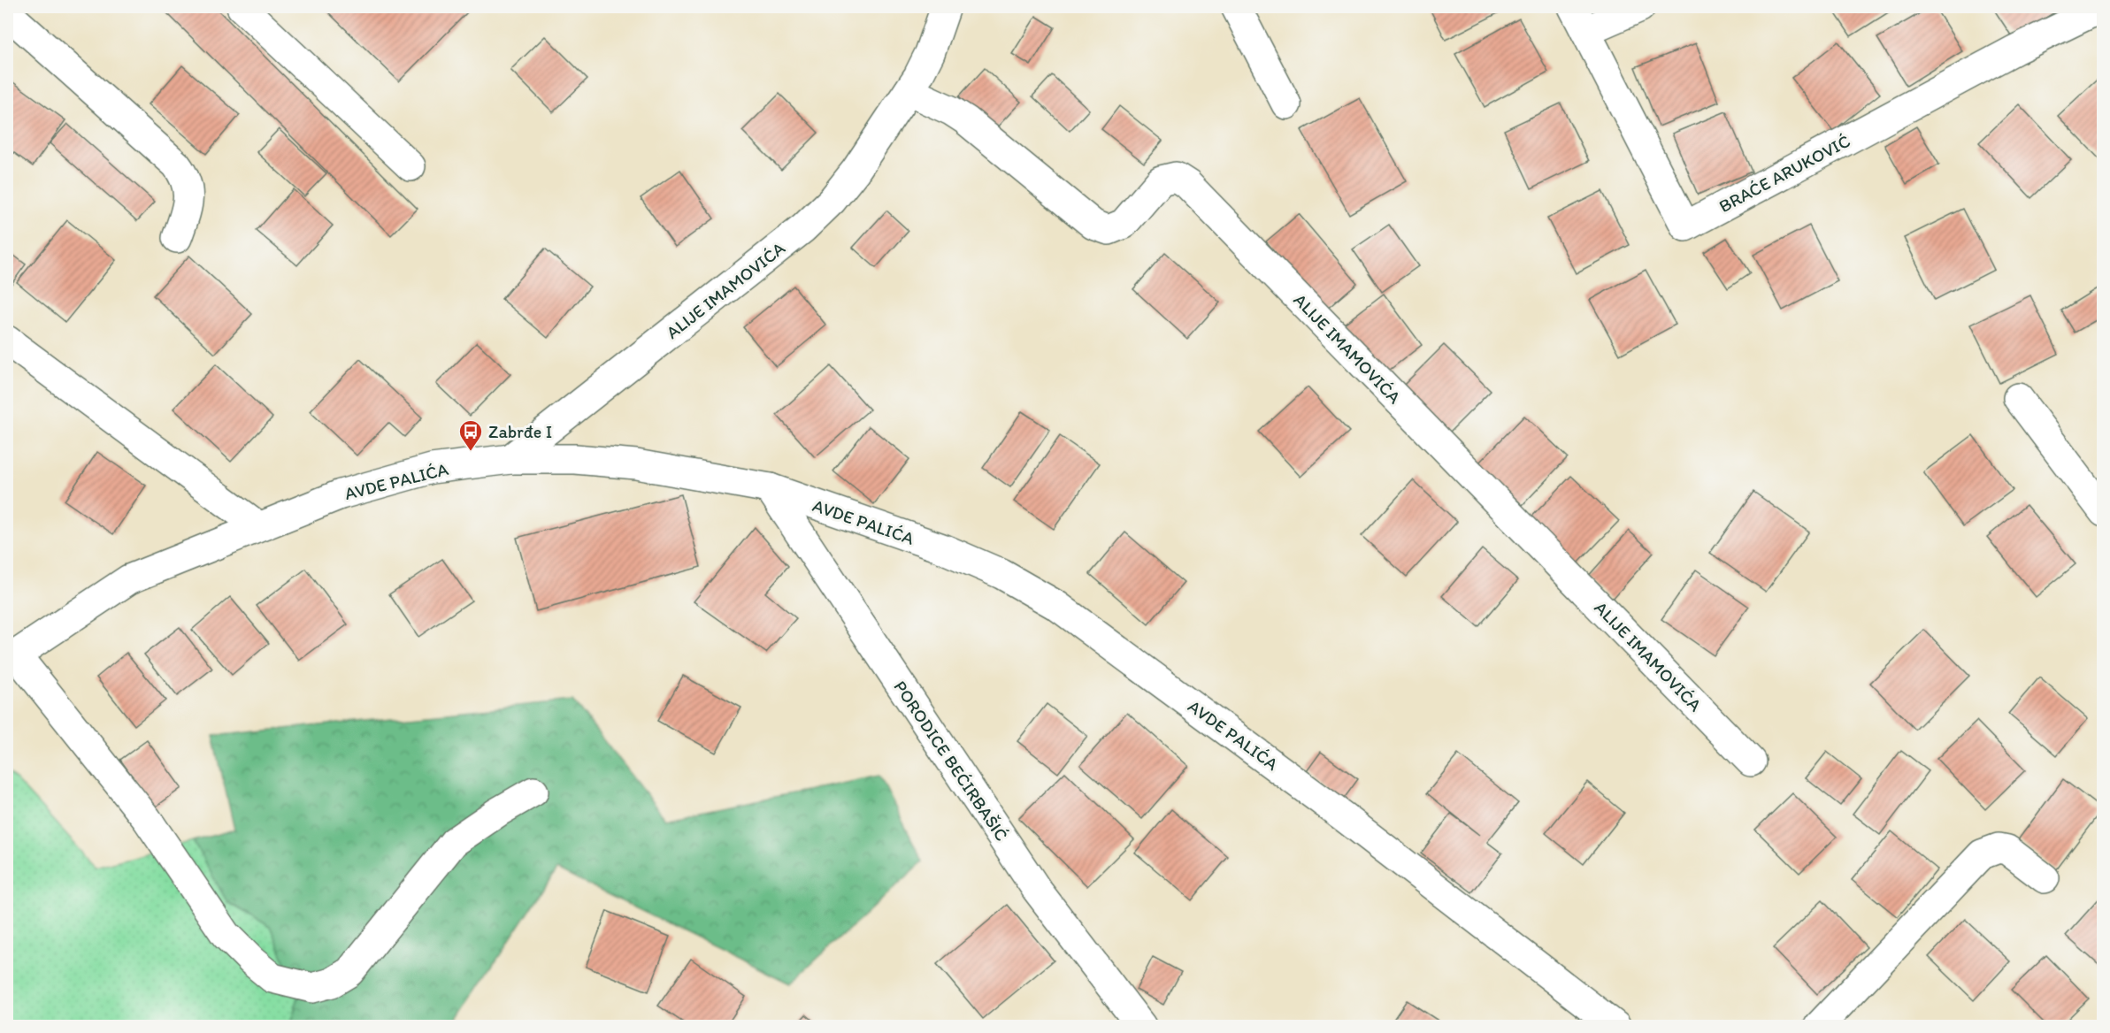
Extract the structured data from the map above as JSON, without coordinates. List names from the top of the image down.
{
  "streets": {
    "street": [
      "BRAĆE ARUKOVIĆ",
      "ALIJE IMAMOVIĆA",
      "AVDE PALIĆA",
      "PORODICE BEĆIRBAŠIĆ"
    ]
  },
  "crossings": [
    ["ALIJE IMAMOVIĆA", "AVDE PALIĆA"],
    ["AVDE PALIĆA", "PORODICE BEĆIRBAŠIĆ"]
  ],
  "places": {
    "bus stop": ["Zabrđe I"]
  }
}
